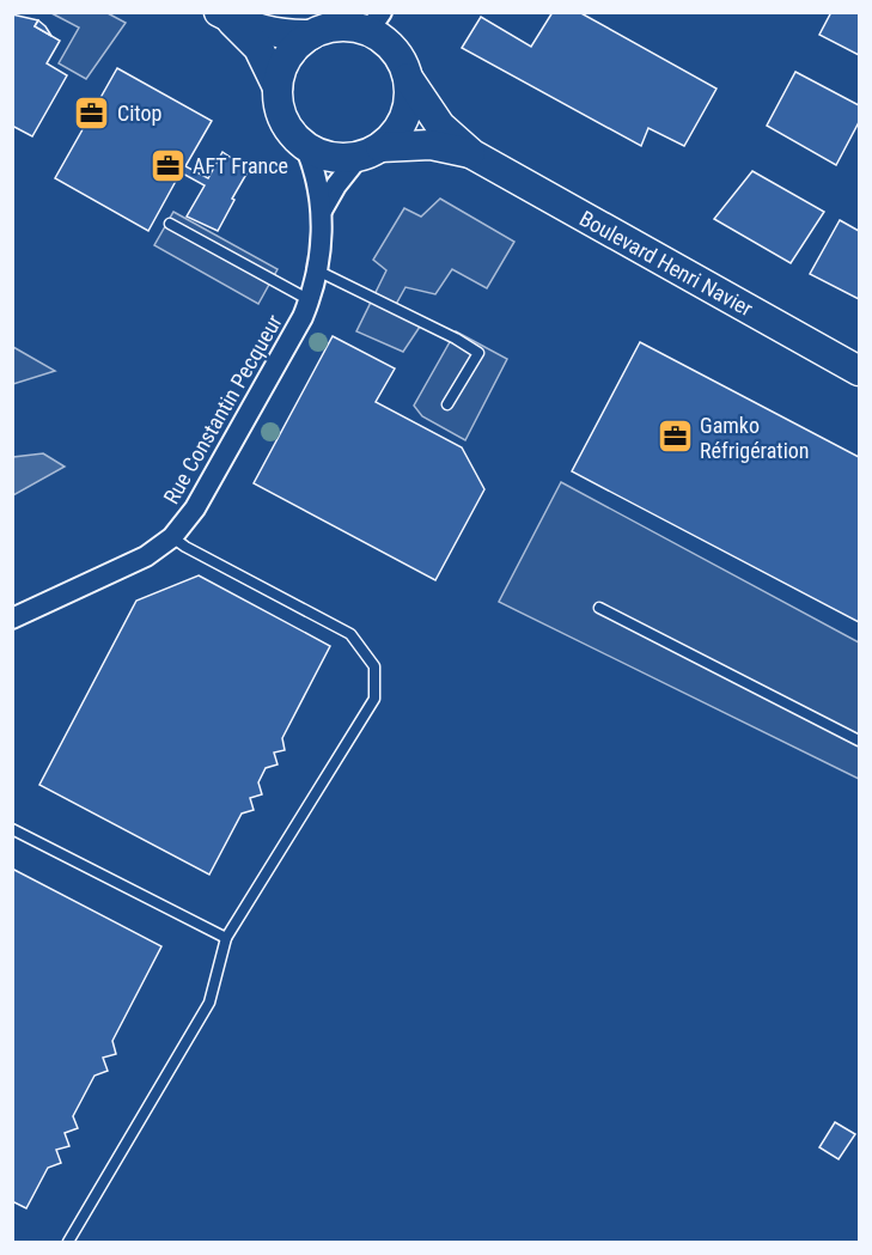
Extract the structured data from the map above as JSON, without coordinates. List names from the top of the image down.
{
  "streets": {
    "main road": ["Boulevard Henri Navier"],
    "street": ["Rue Constantin Pecqueur"]
  },
  "crossings": [
    ["Boulevard Henri Navier", "Rue Constantin Pecqueur"]
  ],
  "places": {
    "office": ["Citop", "AFT France", "Gamko Réfrigération"]
  }
}
